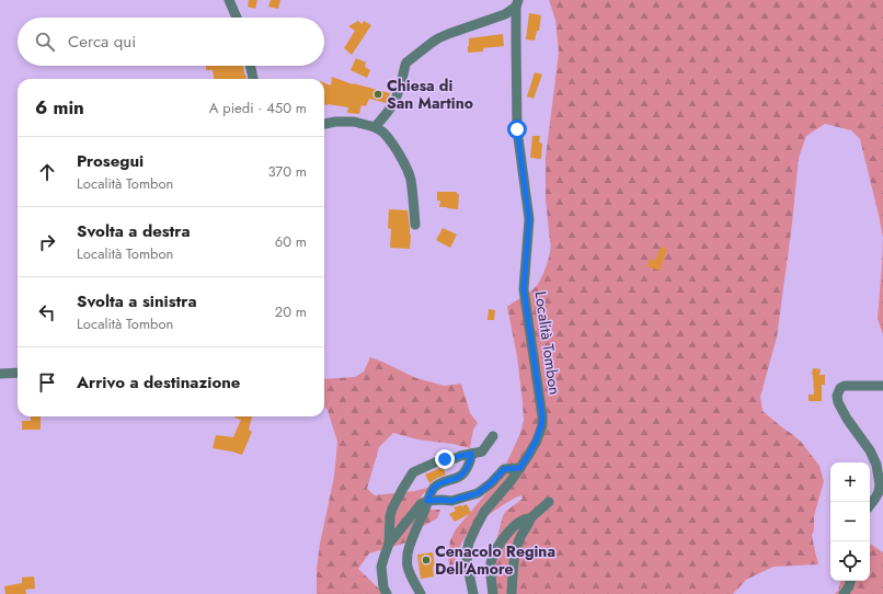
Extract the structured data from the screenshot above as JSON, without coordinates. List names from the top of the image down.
{
  "streets": {
    "street": ["Località Tombon"]
  },
  "places": ["Chiesa di San Martino", "Cenacolo Regina Dell'Amore"],
  "page": {
    "search": "Cerca qui",
    "heading": ["6 min", "A piedi · 450 m"],
    "list": [
      ["Prosegui", "Località Tombon", "370 m"],
      ["Svolta a destra", "Località Tombon", "60 m"],
      ["Svolta a sinistra", "Località Tombon", "20 m"],
      "Arrivo a destinazione"
    ],
    "map_buttons": ["+", "−"]
  }
}
